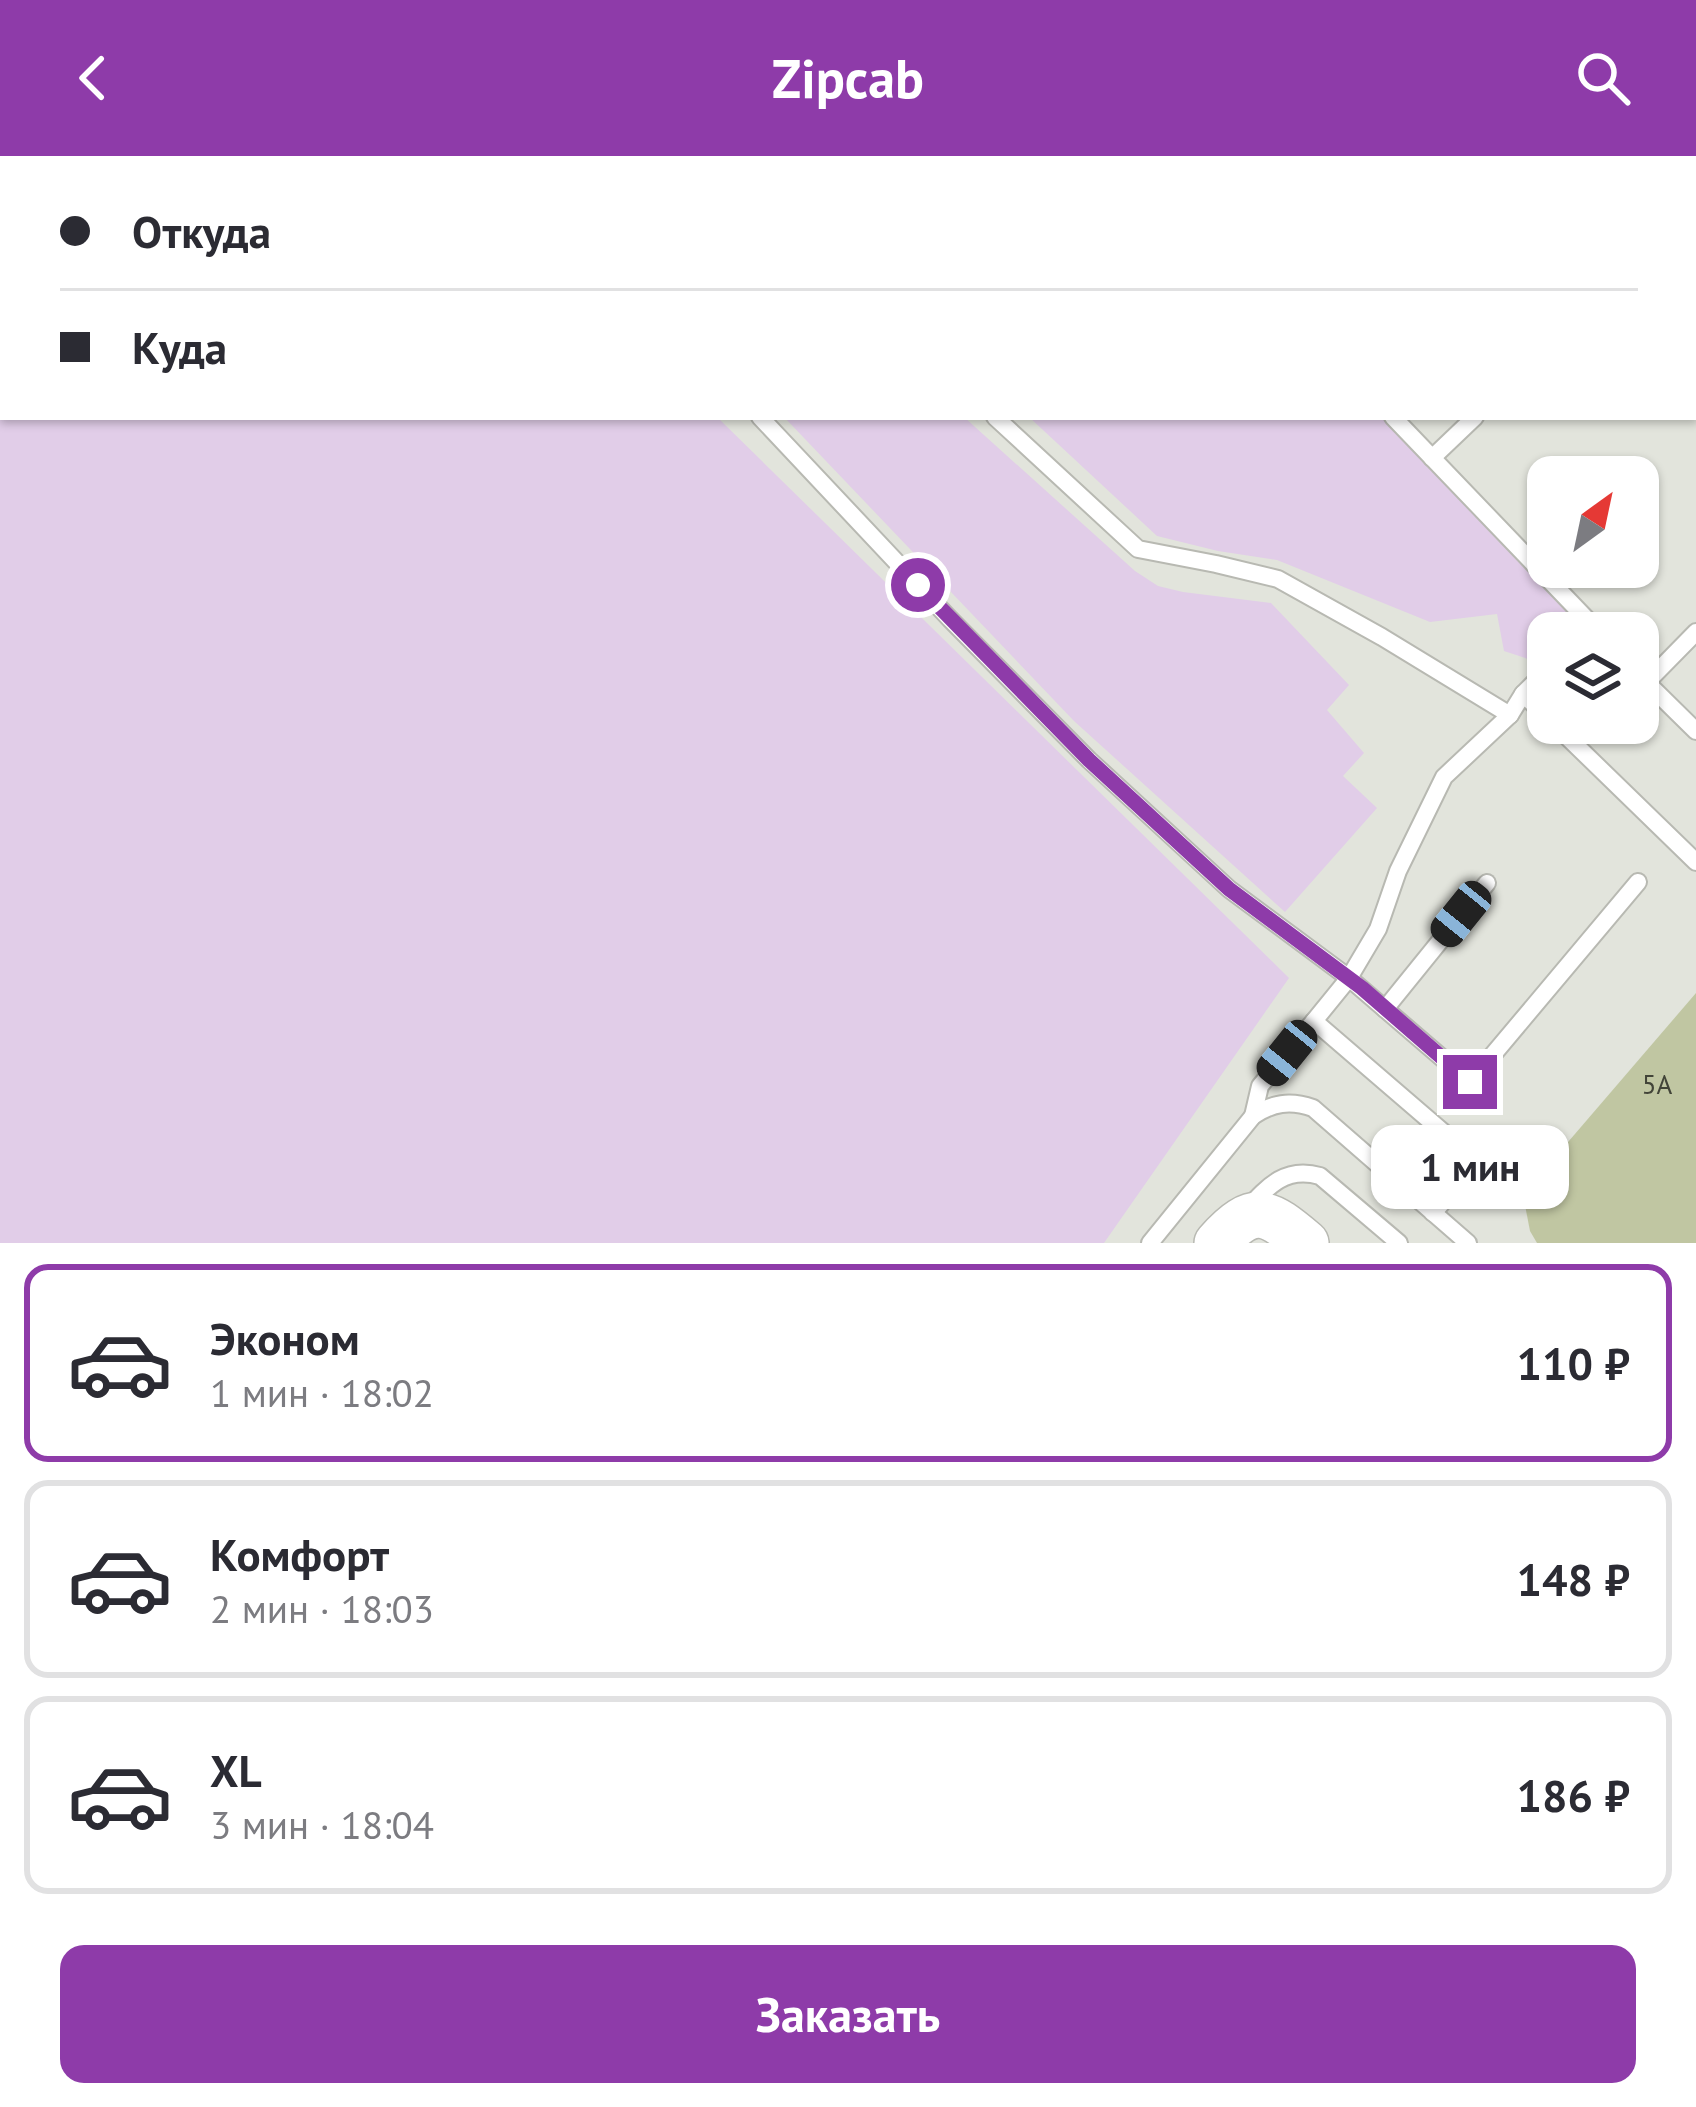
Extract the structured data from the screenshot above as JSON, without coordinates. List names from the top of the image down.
{
  "house_numbers": ["5А"],
  "north": "top right",
  "page": {
    "header": "Zipcab",
    "banner": ["Откуда", "Куда"],
    "bubble": "1 мин",
    "list": [
      {
        "name": "Эконом",
        "note": "1 мин · 18:02",
        "value": "110 ₽"
      },
      {
        "name": "Комфорт",
        "note": "2 мин · 18:03",
        "value": "148 ₽"
      },
      {
        "name": "XL",
        "note": "3 мин · 18:04",
        "value": "186 ₽"
      }
    ],
    "buttons": "Заказать"
  }
}
